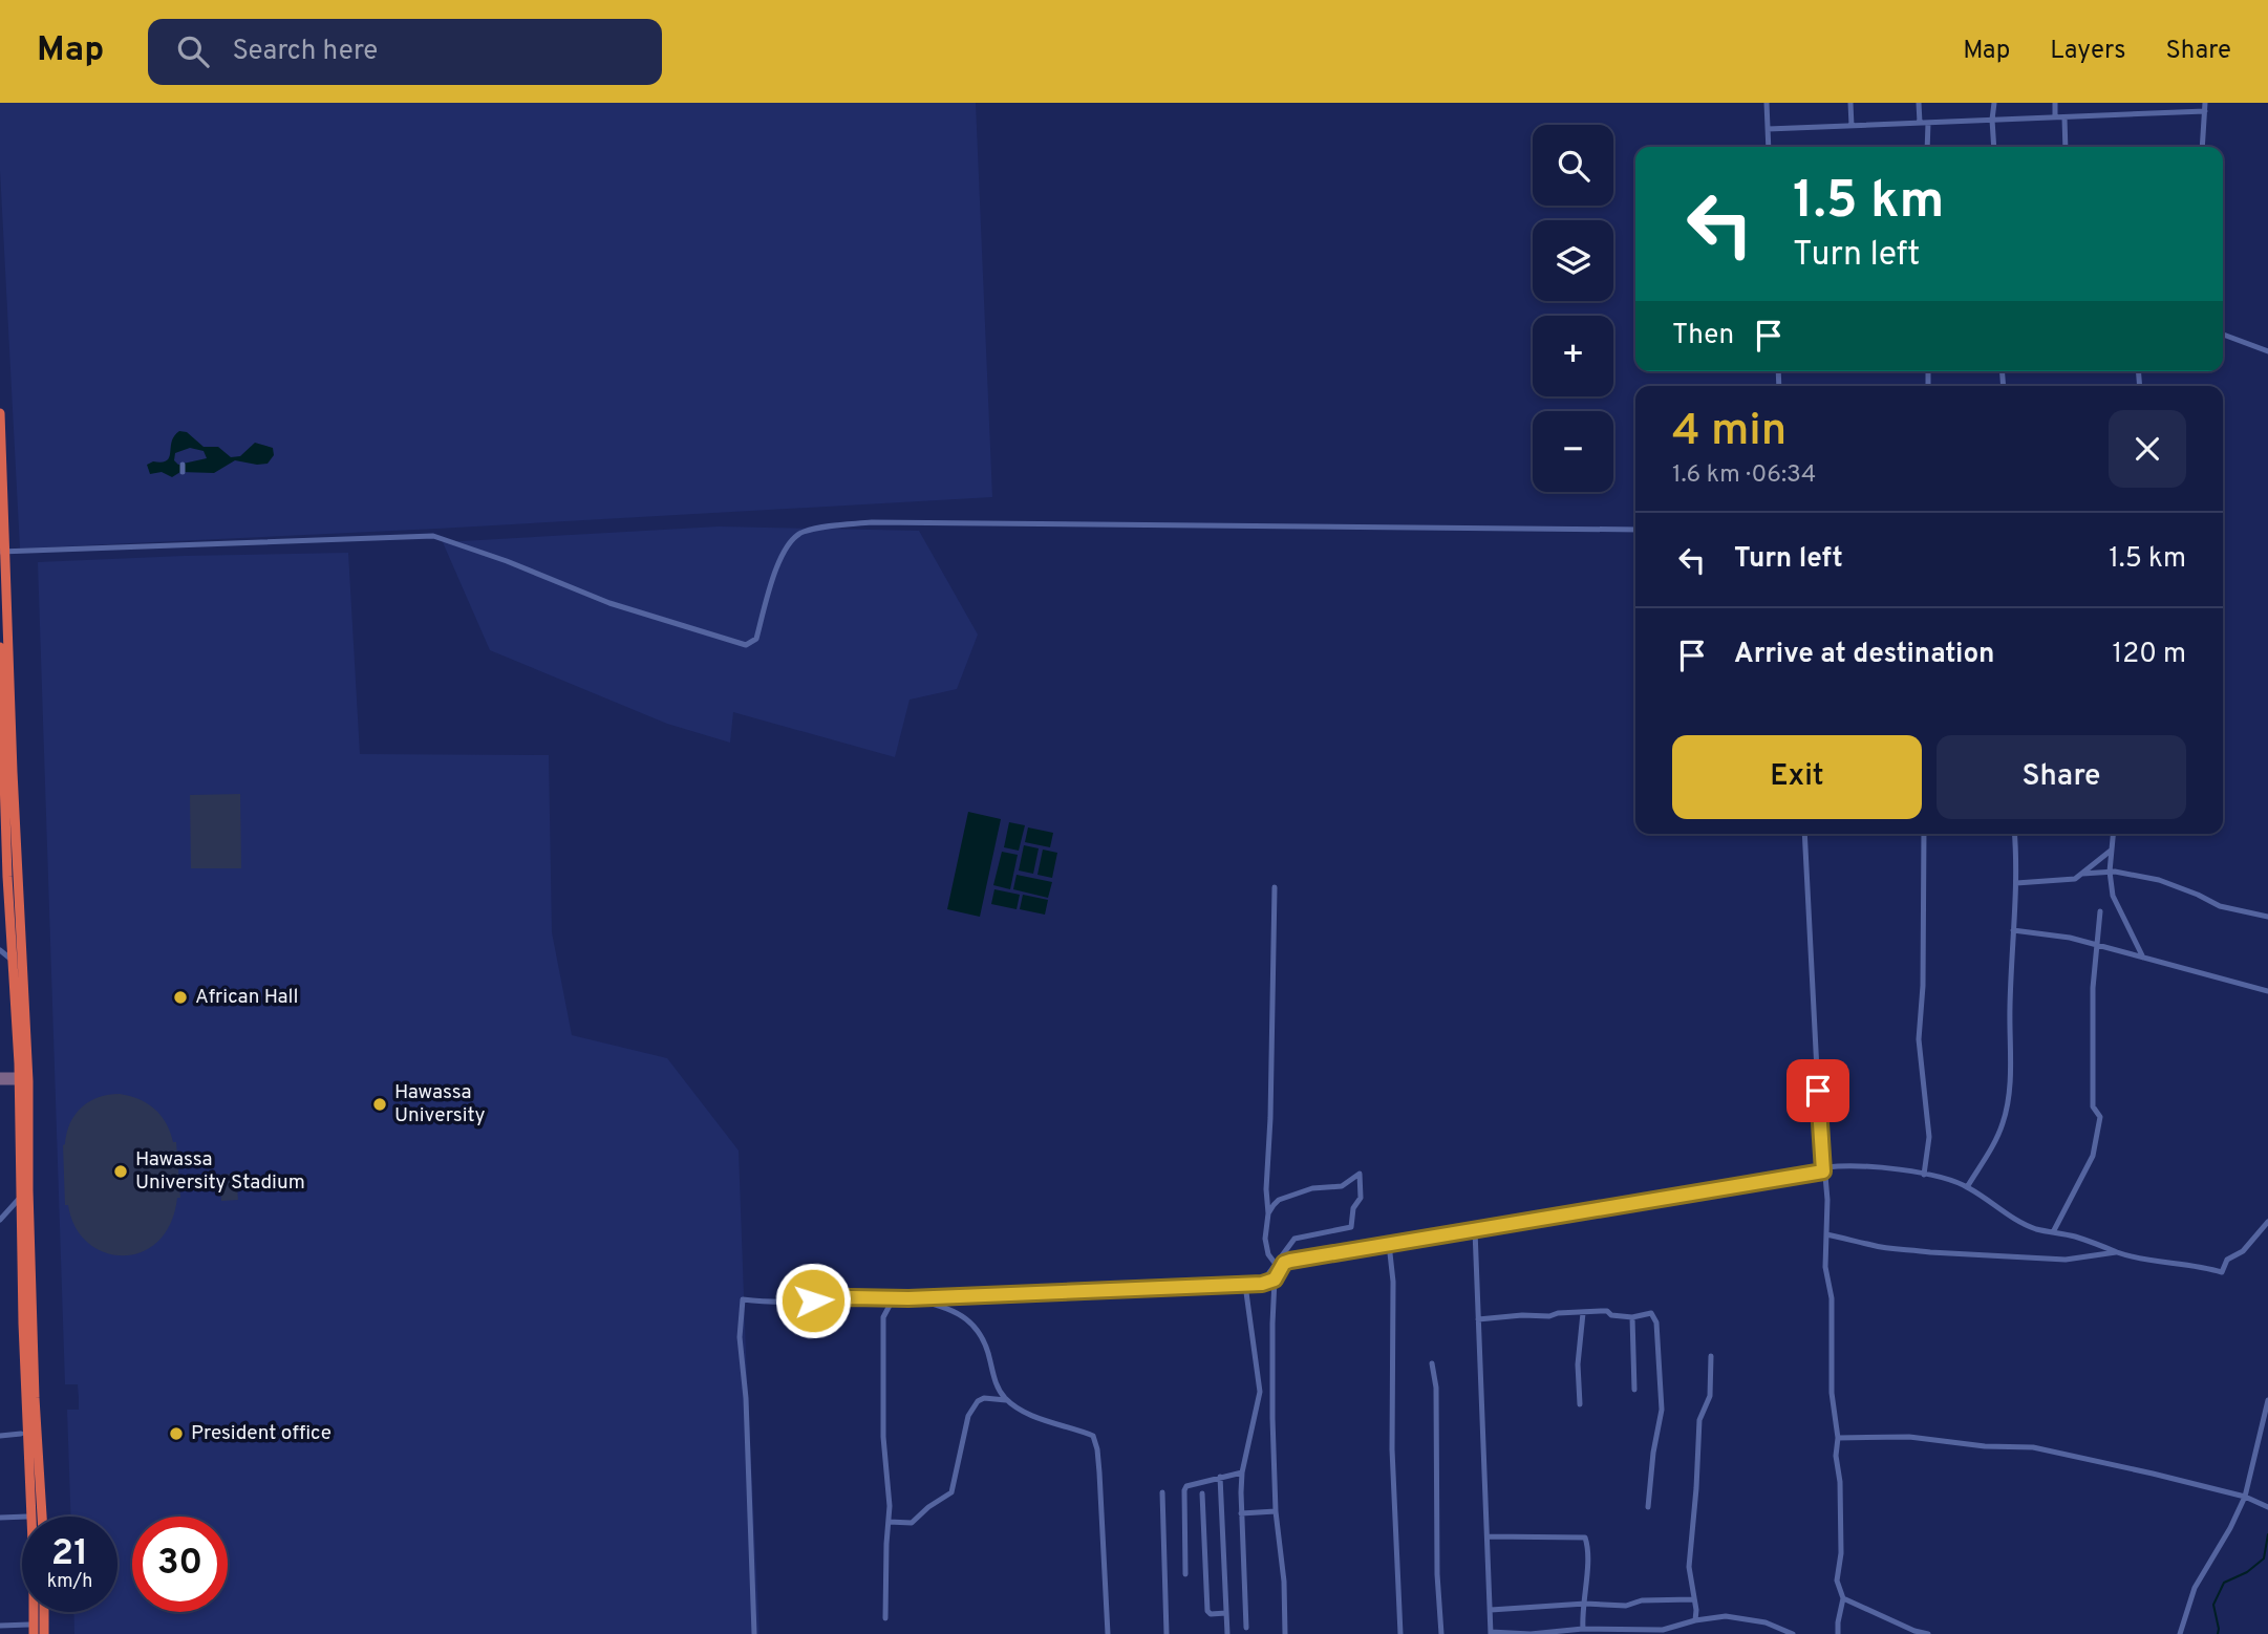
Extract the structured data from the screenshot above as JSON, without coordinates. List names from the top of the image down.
{
  "places": [
    "African Hall",
    "Hawassa University",
    "Hawassa University Stadium",
    "President office"
  ],
  "page": {
    "header": "Map",
    "search": "Search here",
    "nav": ["Map", "Layers", "Share"],
    "map_buttons": ["+", "−"],
    "turn": ["1.5 km", "Turn left"],
    "then": "Then",
    "heading": ["4 min", "1.6 km · 06:34"],
    "list": [
      {
        "name": "Turn left",
        "value": "1.5 km"
      },
      {
        "name": "Arrive at destination",
        "value": "120 m"
      }
    ],
    "buttons": ["Exit", "Share"],
    "speed": "21 km/h",
    "limit": "30"
  }
}
